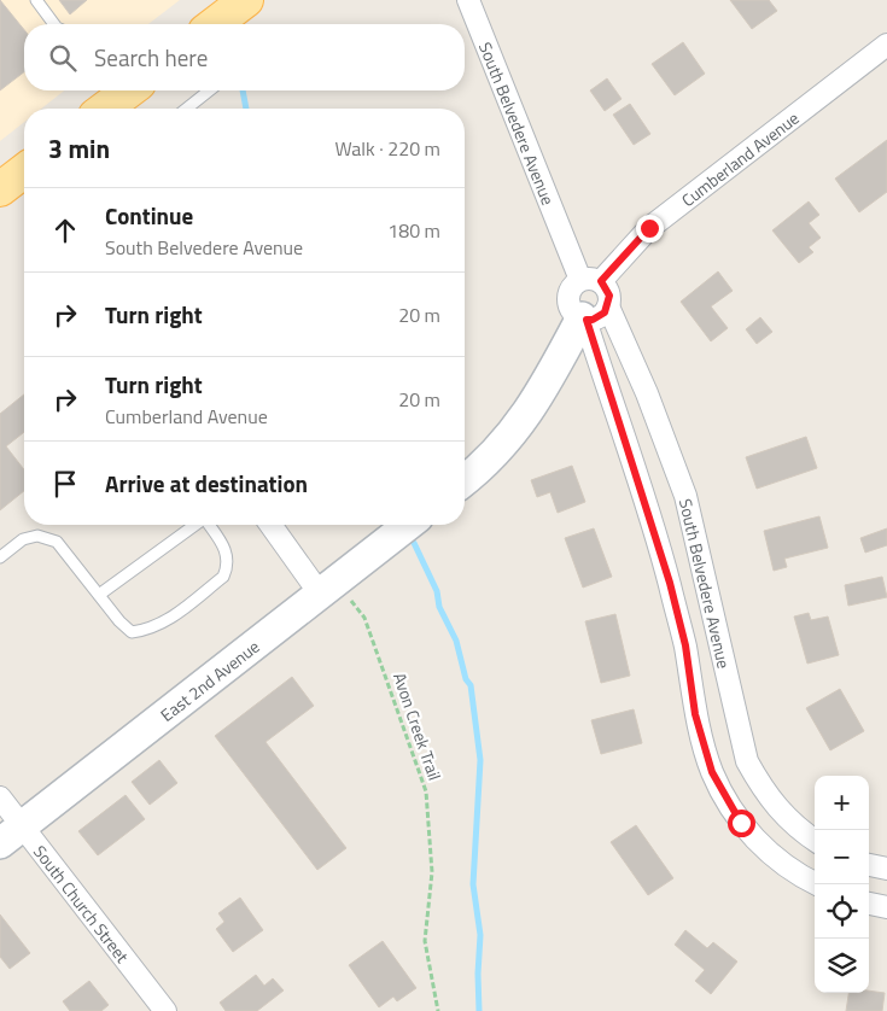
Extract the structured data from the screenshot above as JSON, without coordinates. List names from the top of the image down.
{
  "streets": {
    "street": [
      "South Belvedere Avenue",
      "Cumberland Avenue",
      "East 2nd Avenue",
      "South Church Street"
    ],
    "path": ["Avon Creek Trail"]
  },
  "crossings": [
    ["South Belvedere Avenue", "Cumberland Avenue"],
    ["East 2nd Avenue", "Avon Creek Trail"],
    ["East 2nd Avenue", "South Church Street"]
  ],
  "page": {
    "search": "Search here",
    "heading": ["3 min", "Walk · 220 m"],
    "list": [
      ["Continue", "South Belvedere Avenue", "180 m"],
      ["Turn right", "20 m"],
      ["Turn right", "Cumberland Avenue", "20 m"],
      "Arrive at destination"
    ],
    "map_buttons": ["+", "−"]
  }
}
